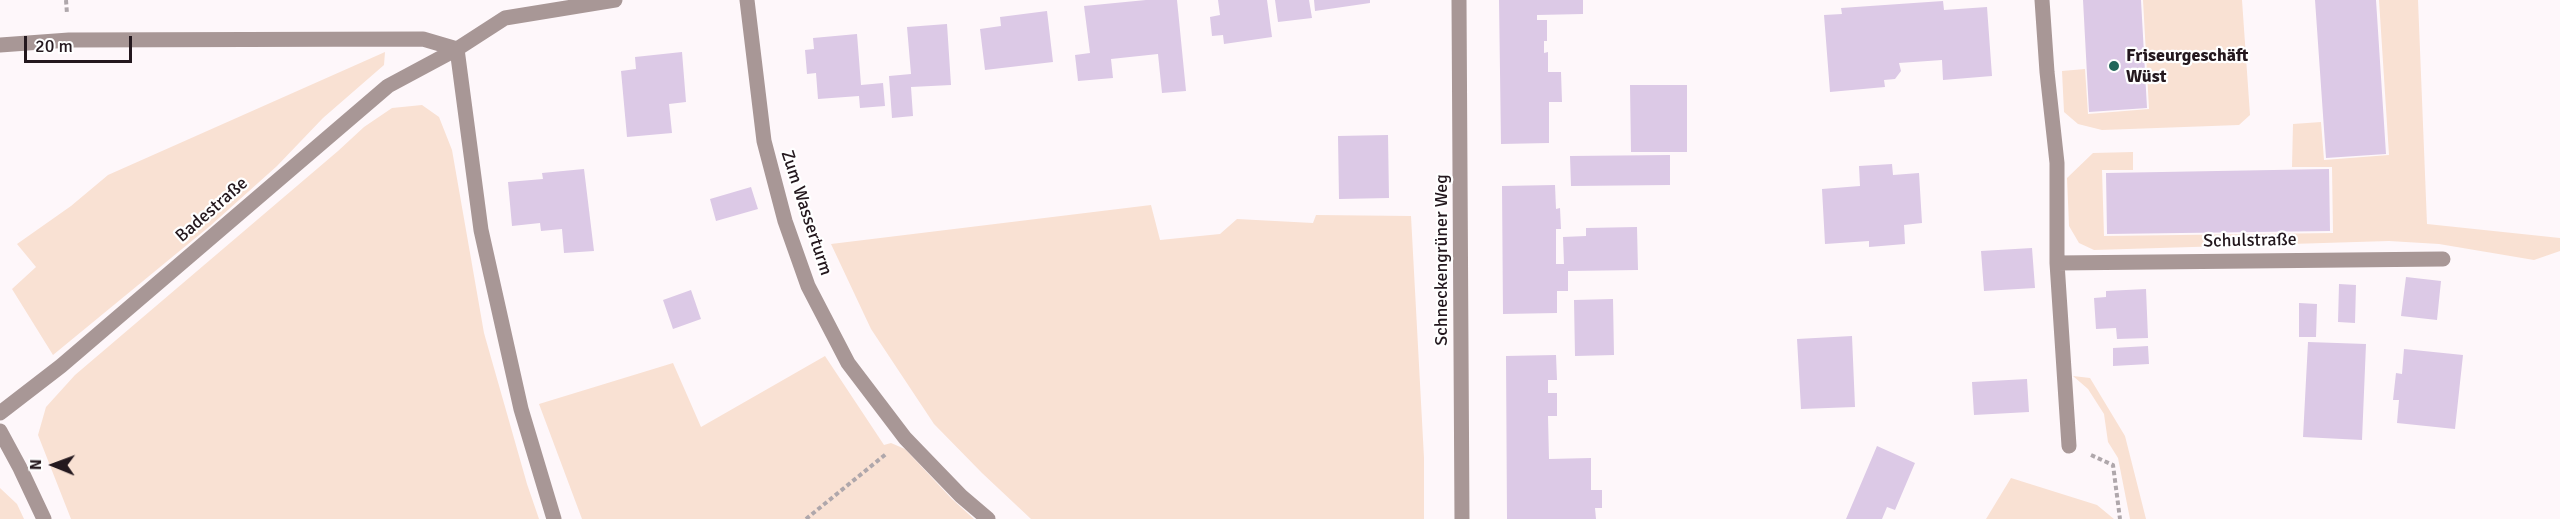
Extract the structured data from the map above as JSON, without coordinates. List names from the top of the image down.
{
  "streets": {
    "street": [
      "Badestraße",
      "Zum Wasserturm",
      "Schulstraße",
      "Schneckengrüner Weg"
    ]
  },
  "places": ["Friseurgeschäft Wüst"],
  "scale_bar": "20 m",
  "north": "left"
}
